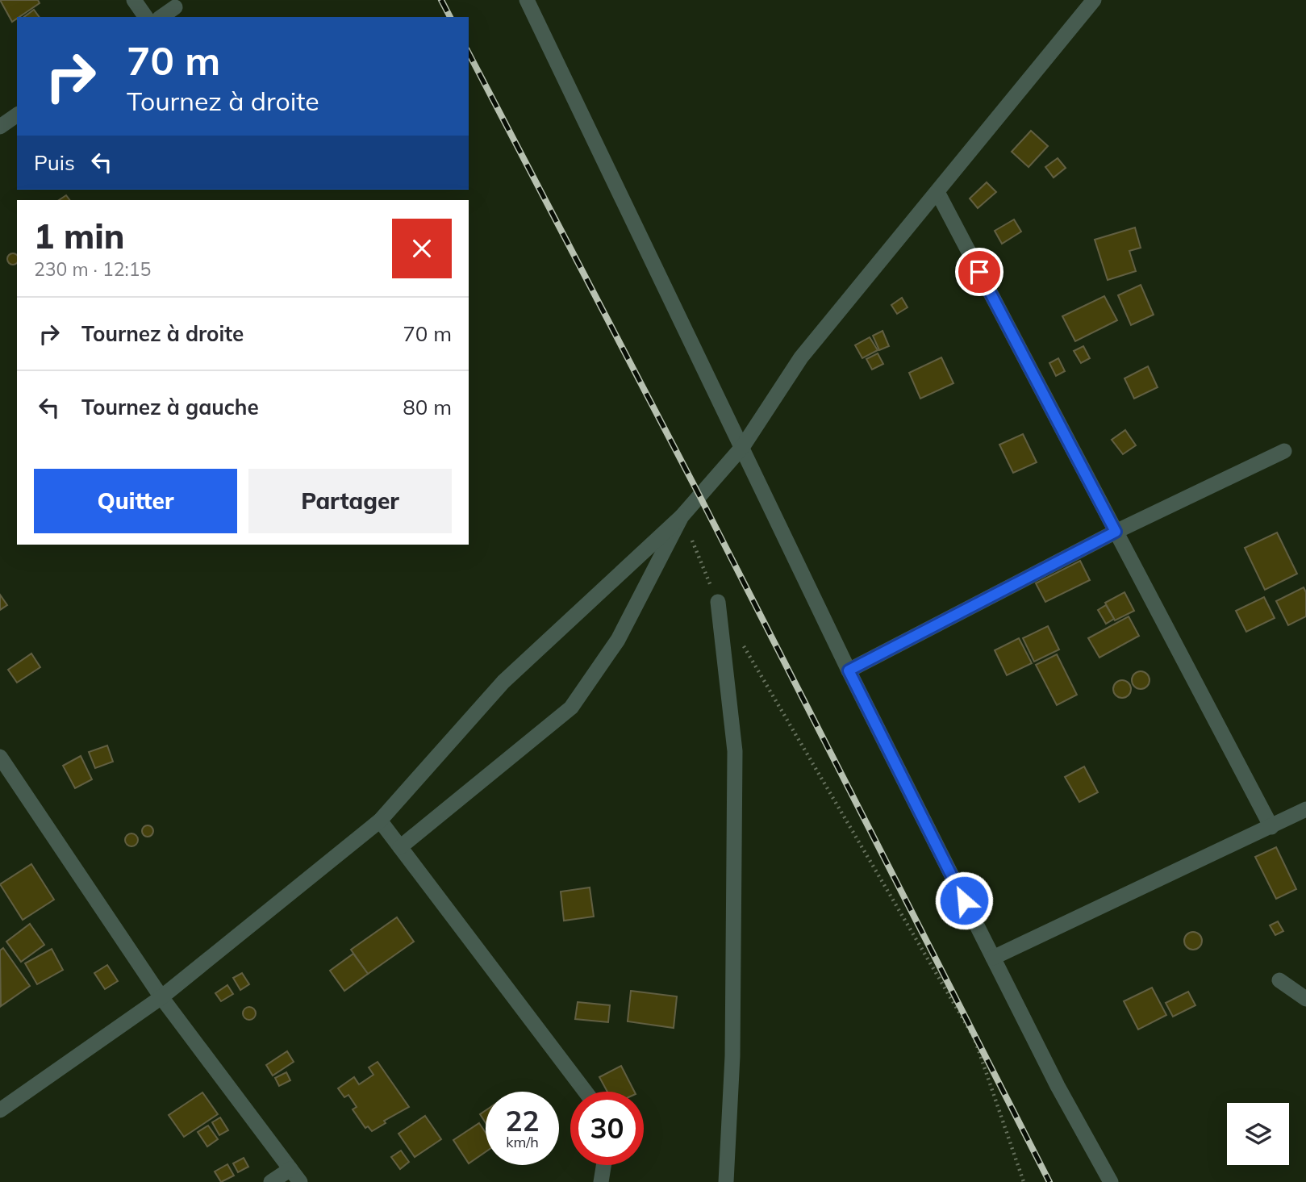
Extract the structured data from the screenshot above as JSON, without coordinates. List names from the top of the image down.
{
  "page": {
    "turn": ["70 m", "Tournez à droite"],
    "then": "Puis",
    "heading": ["1 min", "230 m · 12:15"],
    "list": [
      {
        "name": "Tournez à droite",
        "value": "70 m"
      },
      {
        "name": "Tournez à gauche",
        "value": "80 m"
      }
    ],
    "buttons": ["Quitter", "Partager"],
    "speed": "22 km/h",
    "limit": "30"
  }
}
